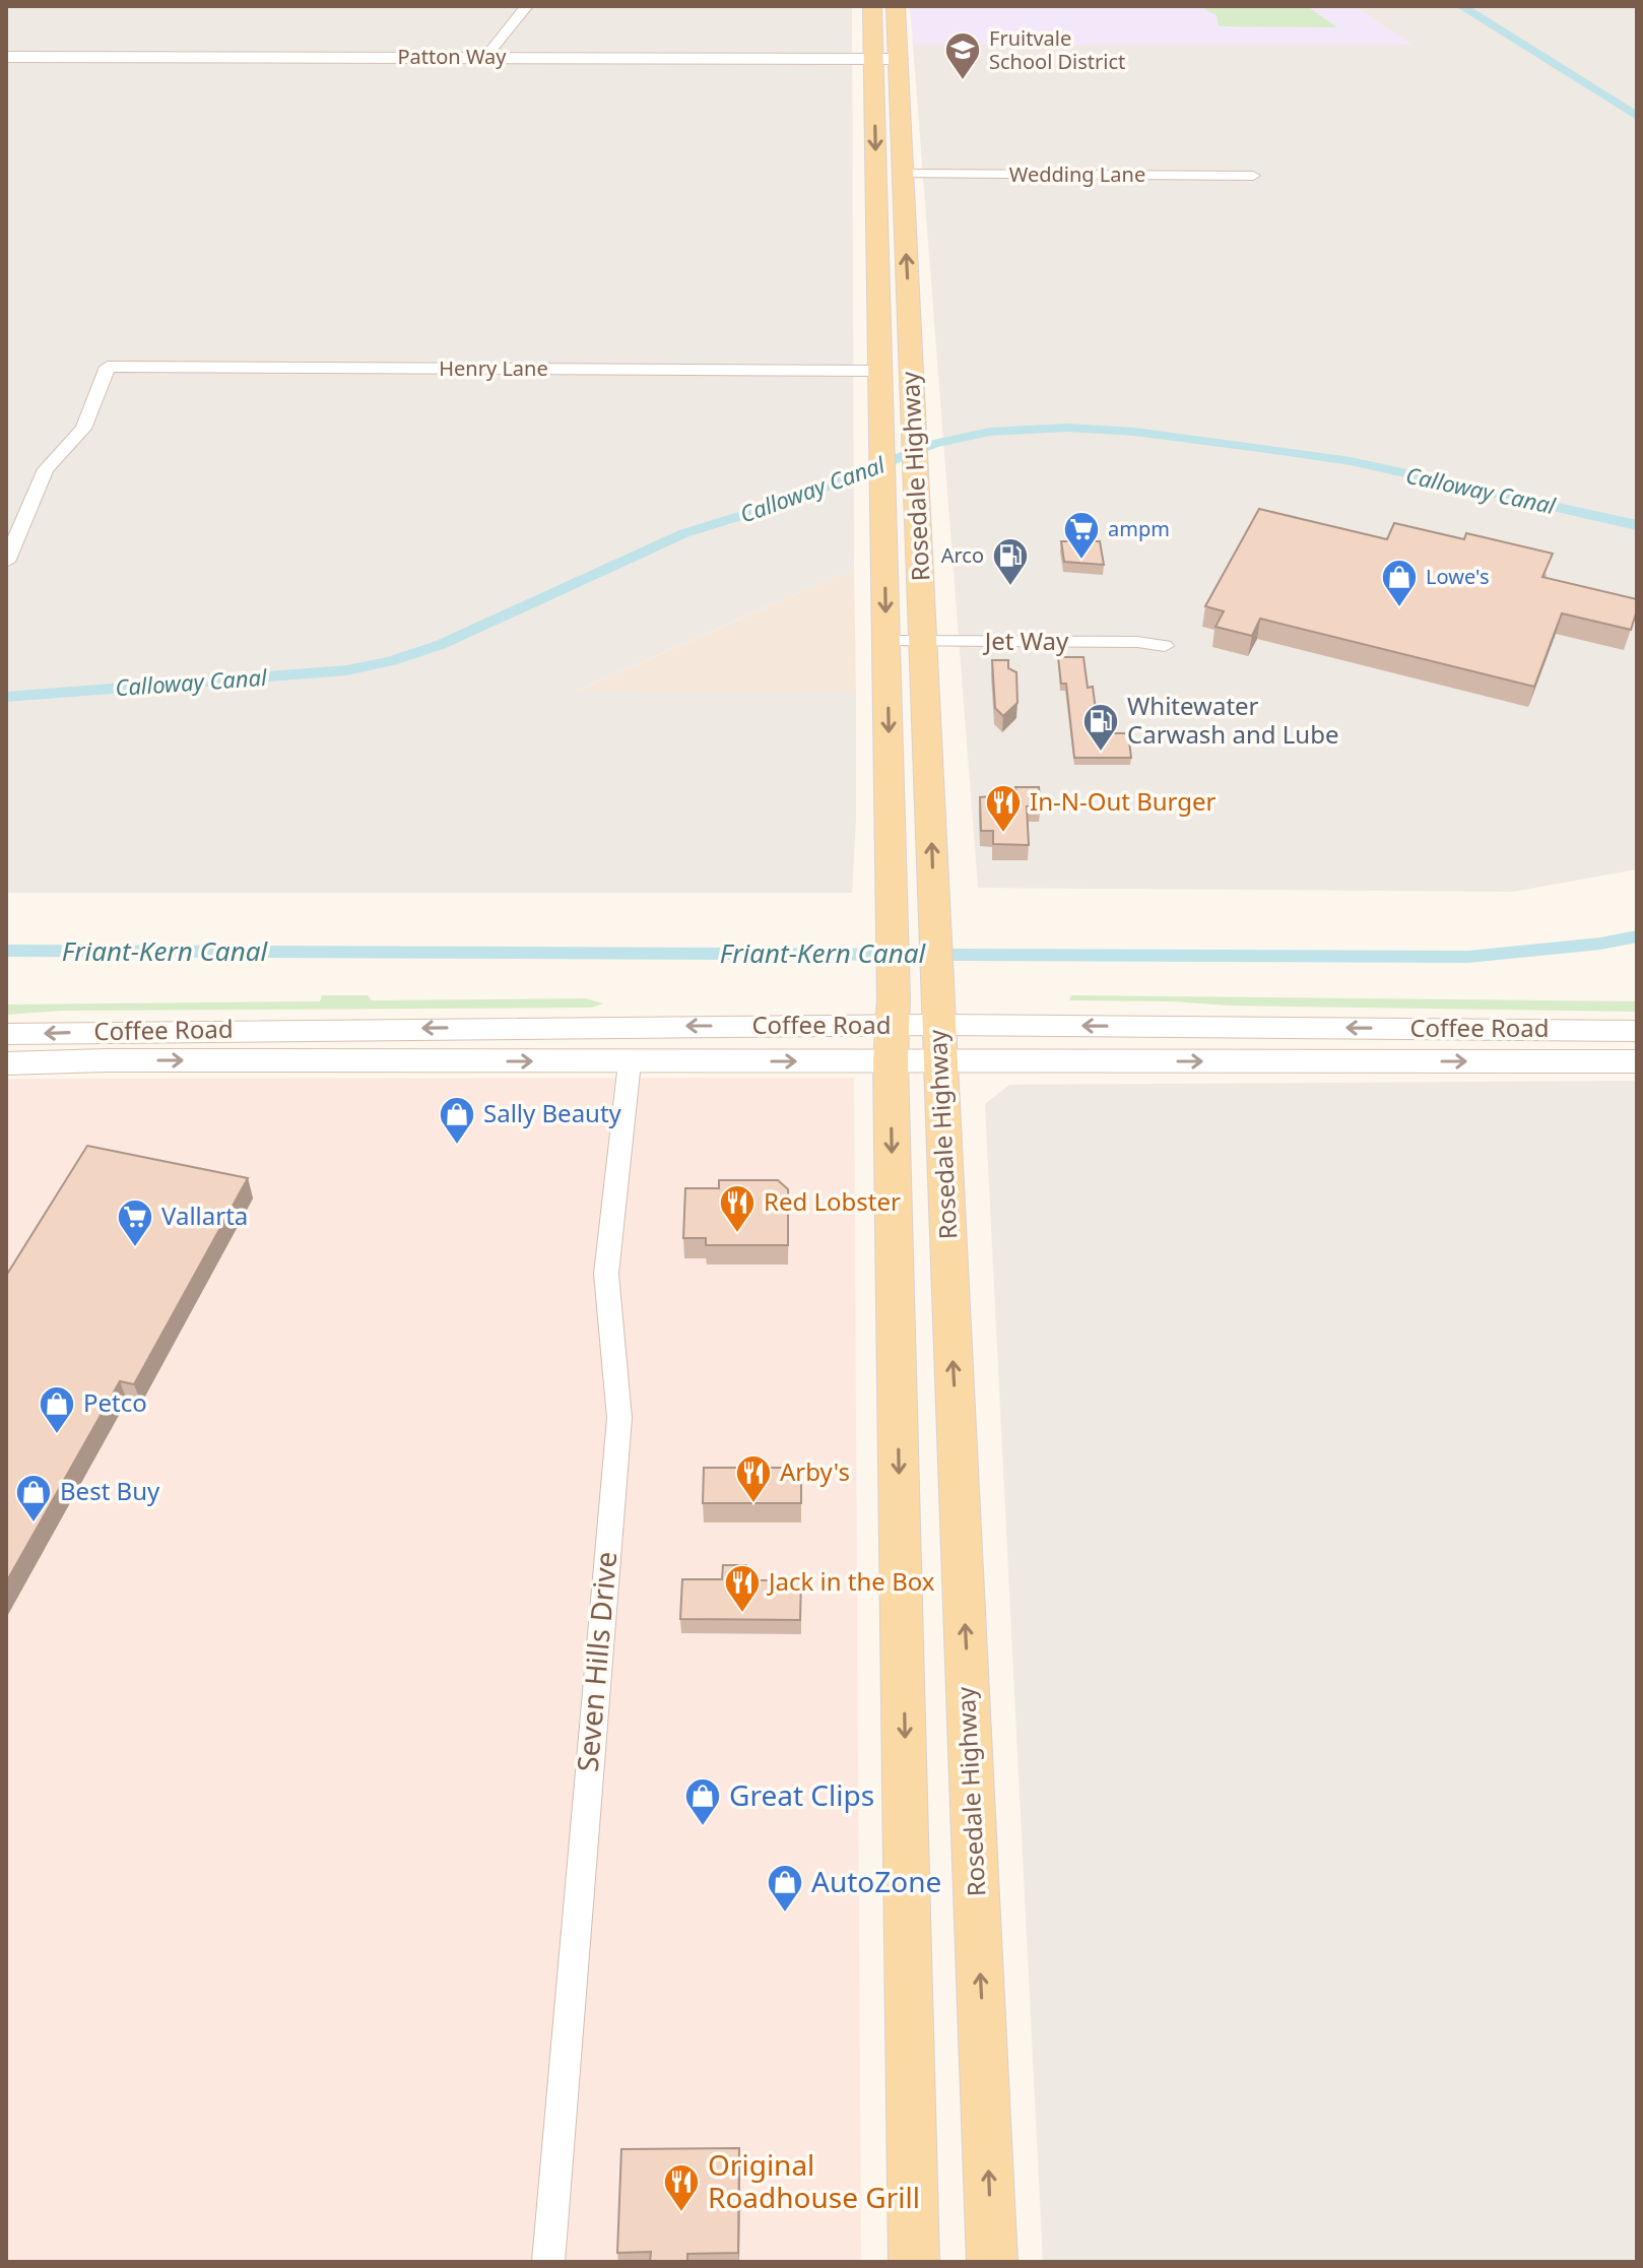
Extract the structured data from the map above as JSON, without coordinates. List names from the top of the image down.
{
  "streets": {
    "main road": ["Patton Way", "Rosedale Highway", "Coffee Road"],
    "street": [
      "Wedding Lane",
      "Henry Lane",
      "Jet Way",
      "Seven Hills Drive"
    ]
  },
  "crossings": [
    ["Patton Way", "Rosedale Highway"],
    ["Wedding Lane", "Rosedale Highway"],
    ["Henry Lane", "Rosedale Highway"],
    ["Rosedale Highway", "Jet Way"],
    ["Rosedale Highway", "Coffee Road"],
    ["Coffee Road", "Seven Hills Drive"]
  ],
  "water": ["Calloway Canal", "Friant-Kern Canal"],
  "places": {
    "school or university": ["Fruitvale School District"],
    "supermarket": ["ampm", "Vallarta"],
    "fuel station": ["Arco", "Whitewater Carwash and Lube"],
    "shop": [
      "Lowe's",
      "Sally Beauty",
      "Petco",
      "Best Buy",
      "Great Clips",
      "AutoZone"
    ],
    "restaurant": [
      "In-N-Out Burger",
      "Red Lobster",
      "Arby's",
      "Jack in the Box",
      "Original Roadhouse Grill"
    ]
  }
}
